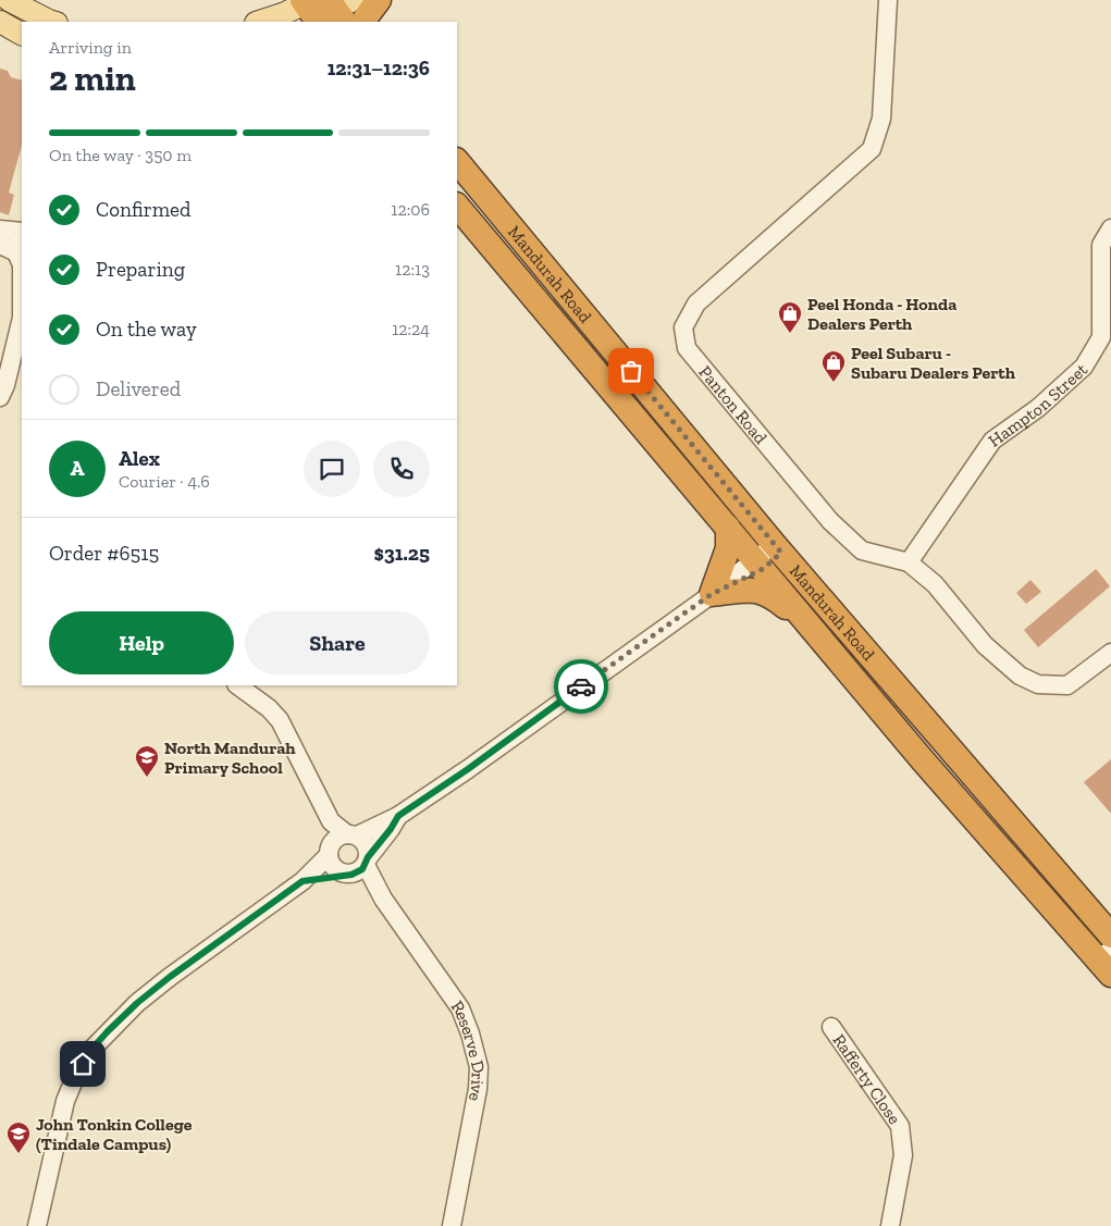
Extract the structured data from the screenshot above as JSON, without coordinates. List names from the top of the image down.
{
  "streets": {
    "highway": ["Mandurah Road"],
    "street": [
      "Panton Road",
      "Hampton Street",
      "Reserve Drive",
      "Rafferty Close"
    ]
  },
  "crossings": [
    ["Panton Road", "Hampton Street"]
  ],
  "places": {
    "shop": ["Peel Honda - Honda Dealers Perth", "Peel Subaru - Subaru Dealers Perth"],
    "school or university": ["North Mandurah Primary School", "John Tonkin College (Tindale Campus)"]
  },
  "page": {
    "heading": ["2 min", "Arriving in", "12:31–12:36"],
    "panel": [
      "Alex",
      "Courier · 4.6",
      "Order #6515",
      "$31.25"
    ],
    "bar": "On the way · 350 m",
    "list": [
      ["Confirmed", "12:06"],
      ["Preparing", "12:13"],
      ["On the way", "12:24"],
      "Delivered"
    ],
    "round": "A",
    "buttons": ["Help", "Share"]
  }
}
